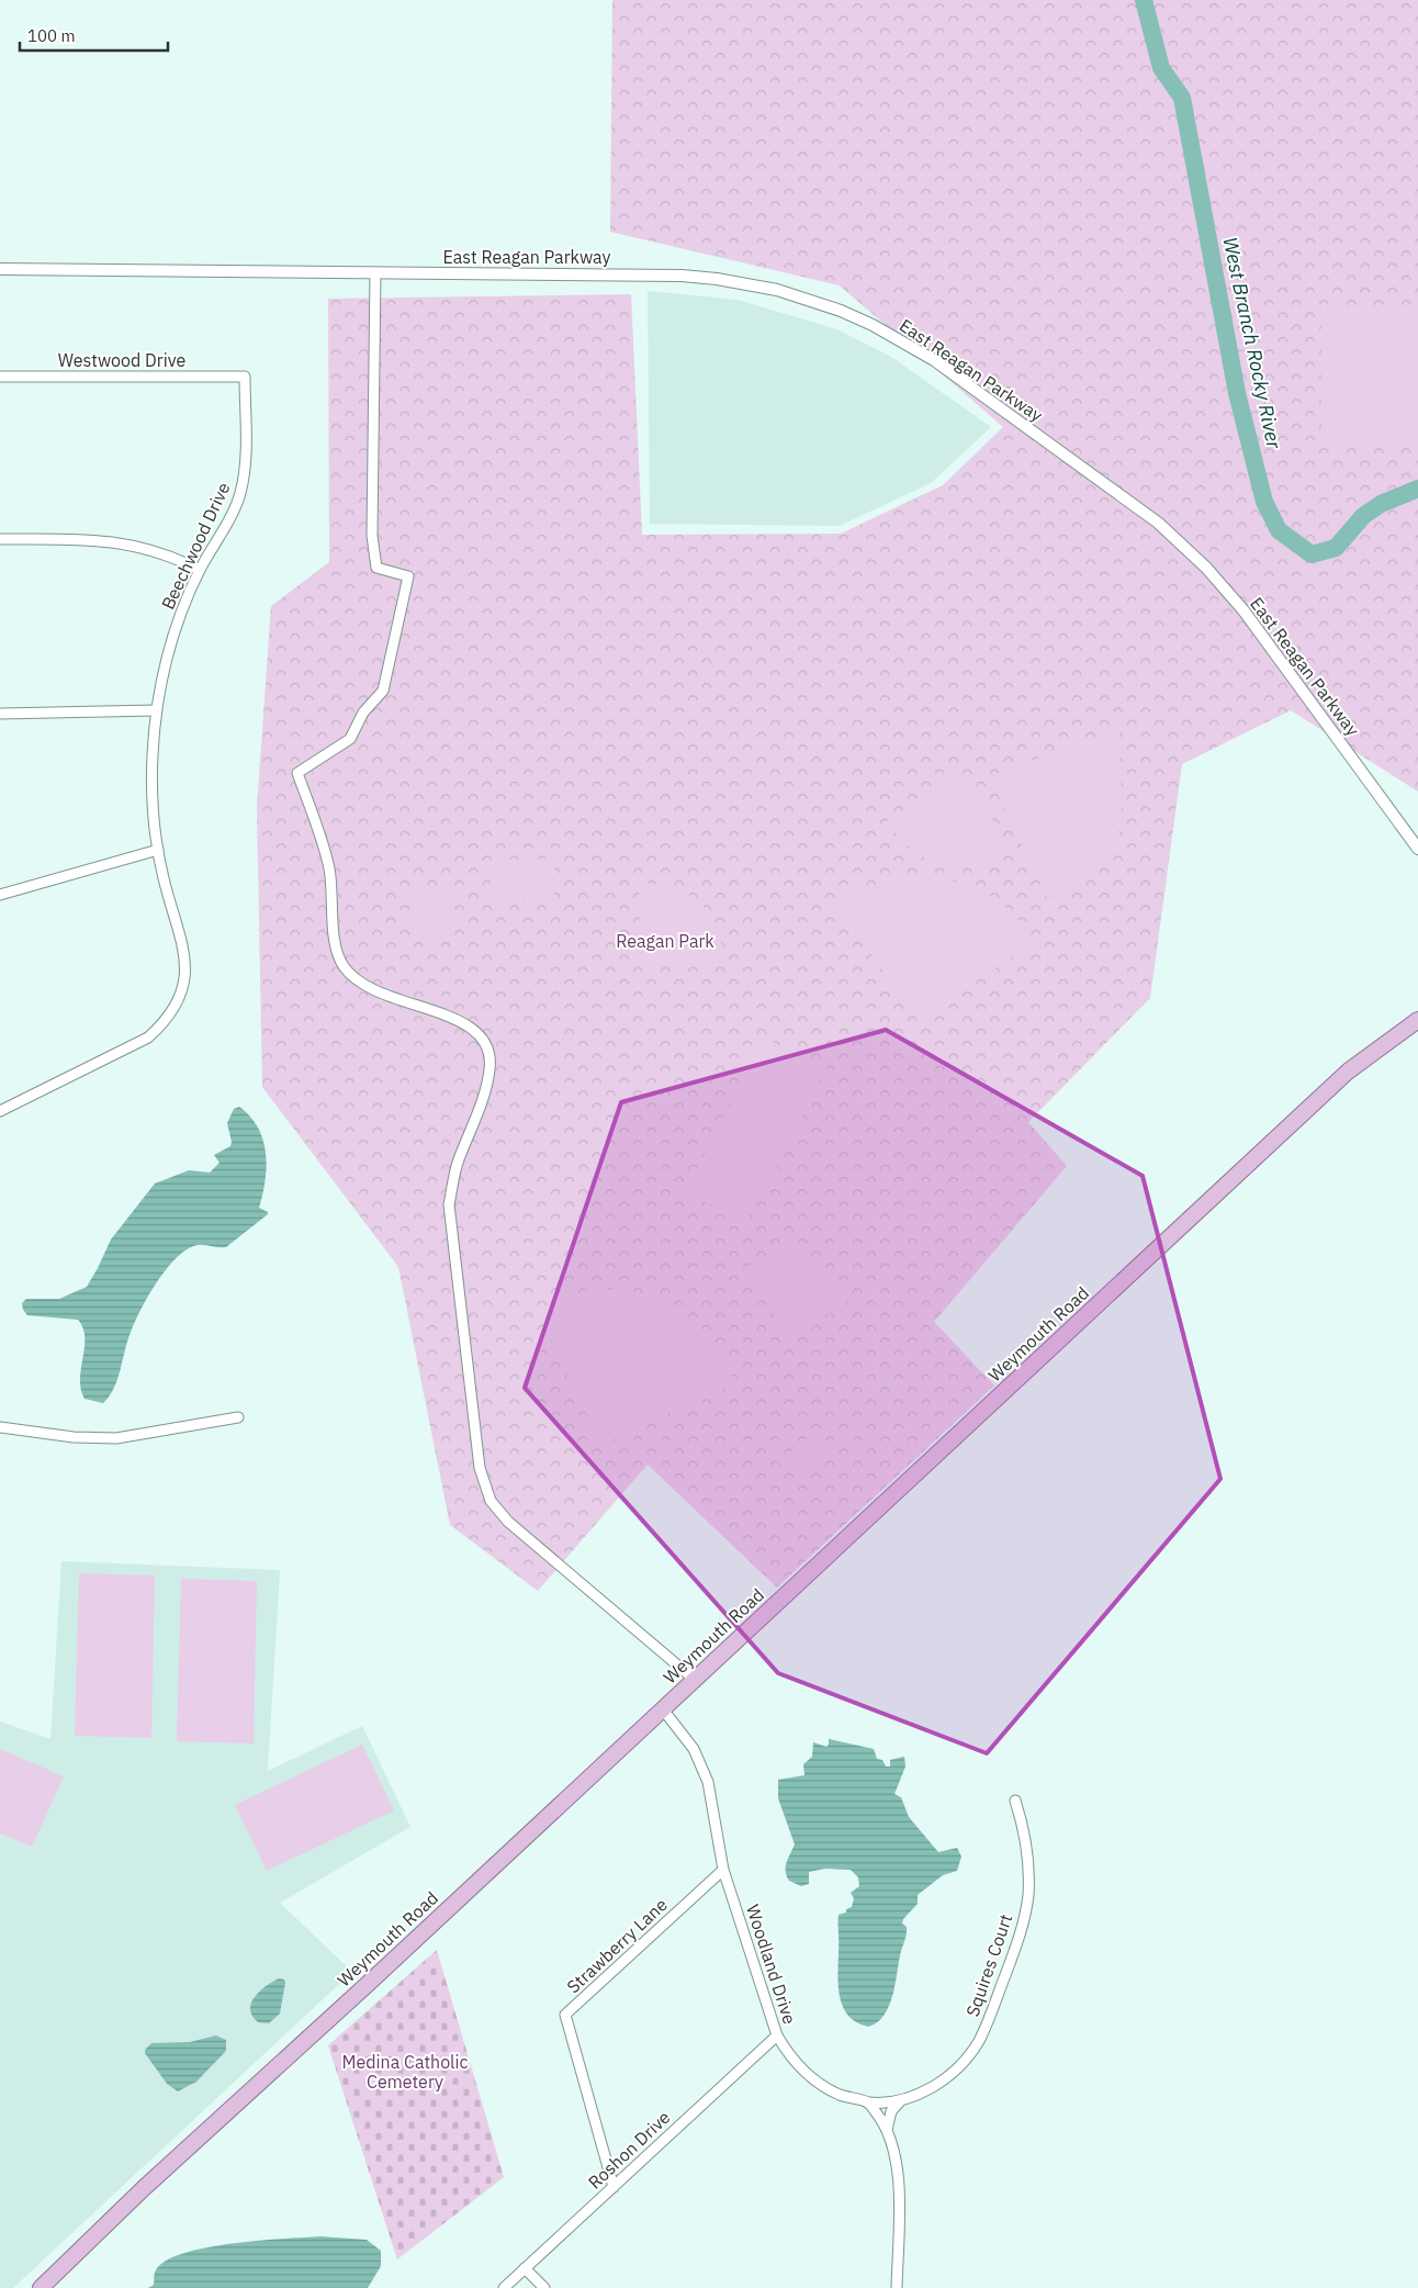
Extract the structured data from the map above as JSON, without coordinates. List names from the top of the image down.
{
  "streets": {
    "main road": ["Weymouth Road"],
    "street": [
      "East Reagan Parkway",
      "Westwood Drive",
      "Beechwood Drive",
      "Strawberry Lane",
      "Woodland Drive",
      "Squires Court",
      "Roshon Drive"
    ]
  },
  "crossings": [
    ["Westwood Drive", "Beechwood Drive"],
    ["Weymouth Road", "Woodland Drive"],
    ["Strawberry Lane", "Woodland Drive"],
    ["Strawberry Lane", "Roshon Drive"],
    ["Woodland Drive", "Squires Court"],
    ["Woodland Drive", "Roshon Drive"]
  ],
  "water": ["West Branch Rocky River"],
  "parks": ["Reagan Park", "Medina Catholic Cemetery"],
  "scale_bar": "100 m"
}
